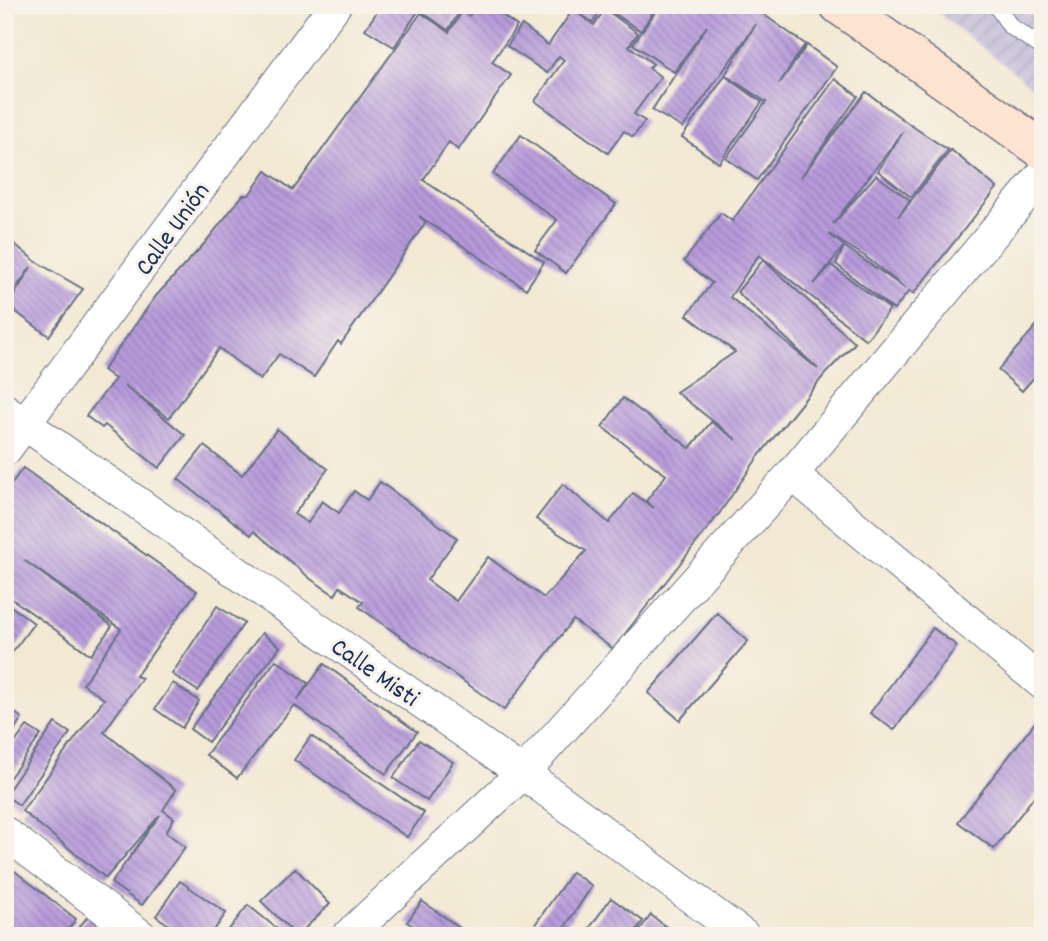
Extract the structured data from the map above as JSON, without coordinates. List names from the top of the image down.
{
  "streets": {
    "street": ["Calle Unión", "Calle Misti"]
  },
  "crossings": [
    ["Calle Unión", "Calle Misti"]
  ]
}
